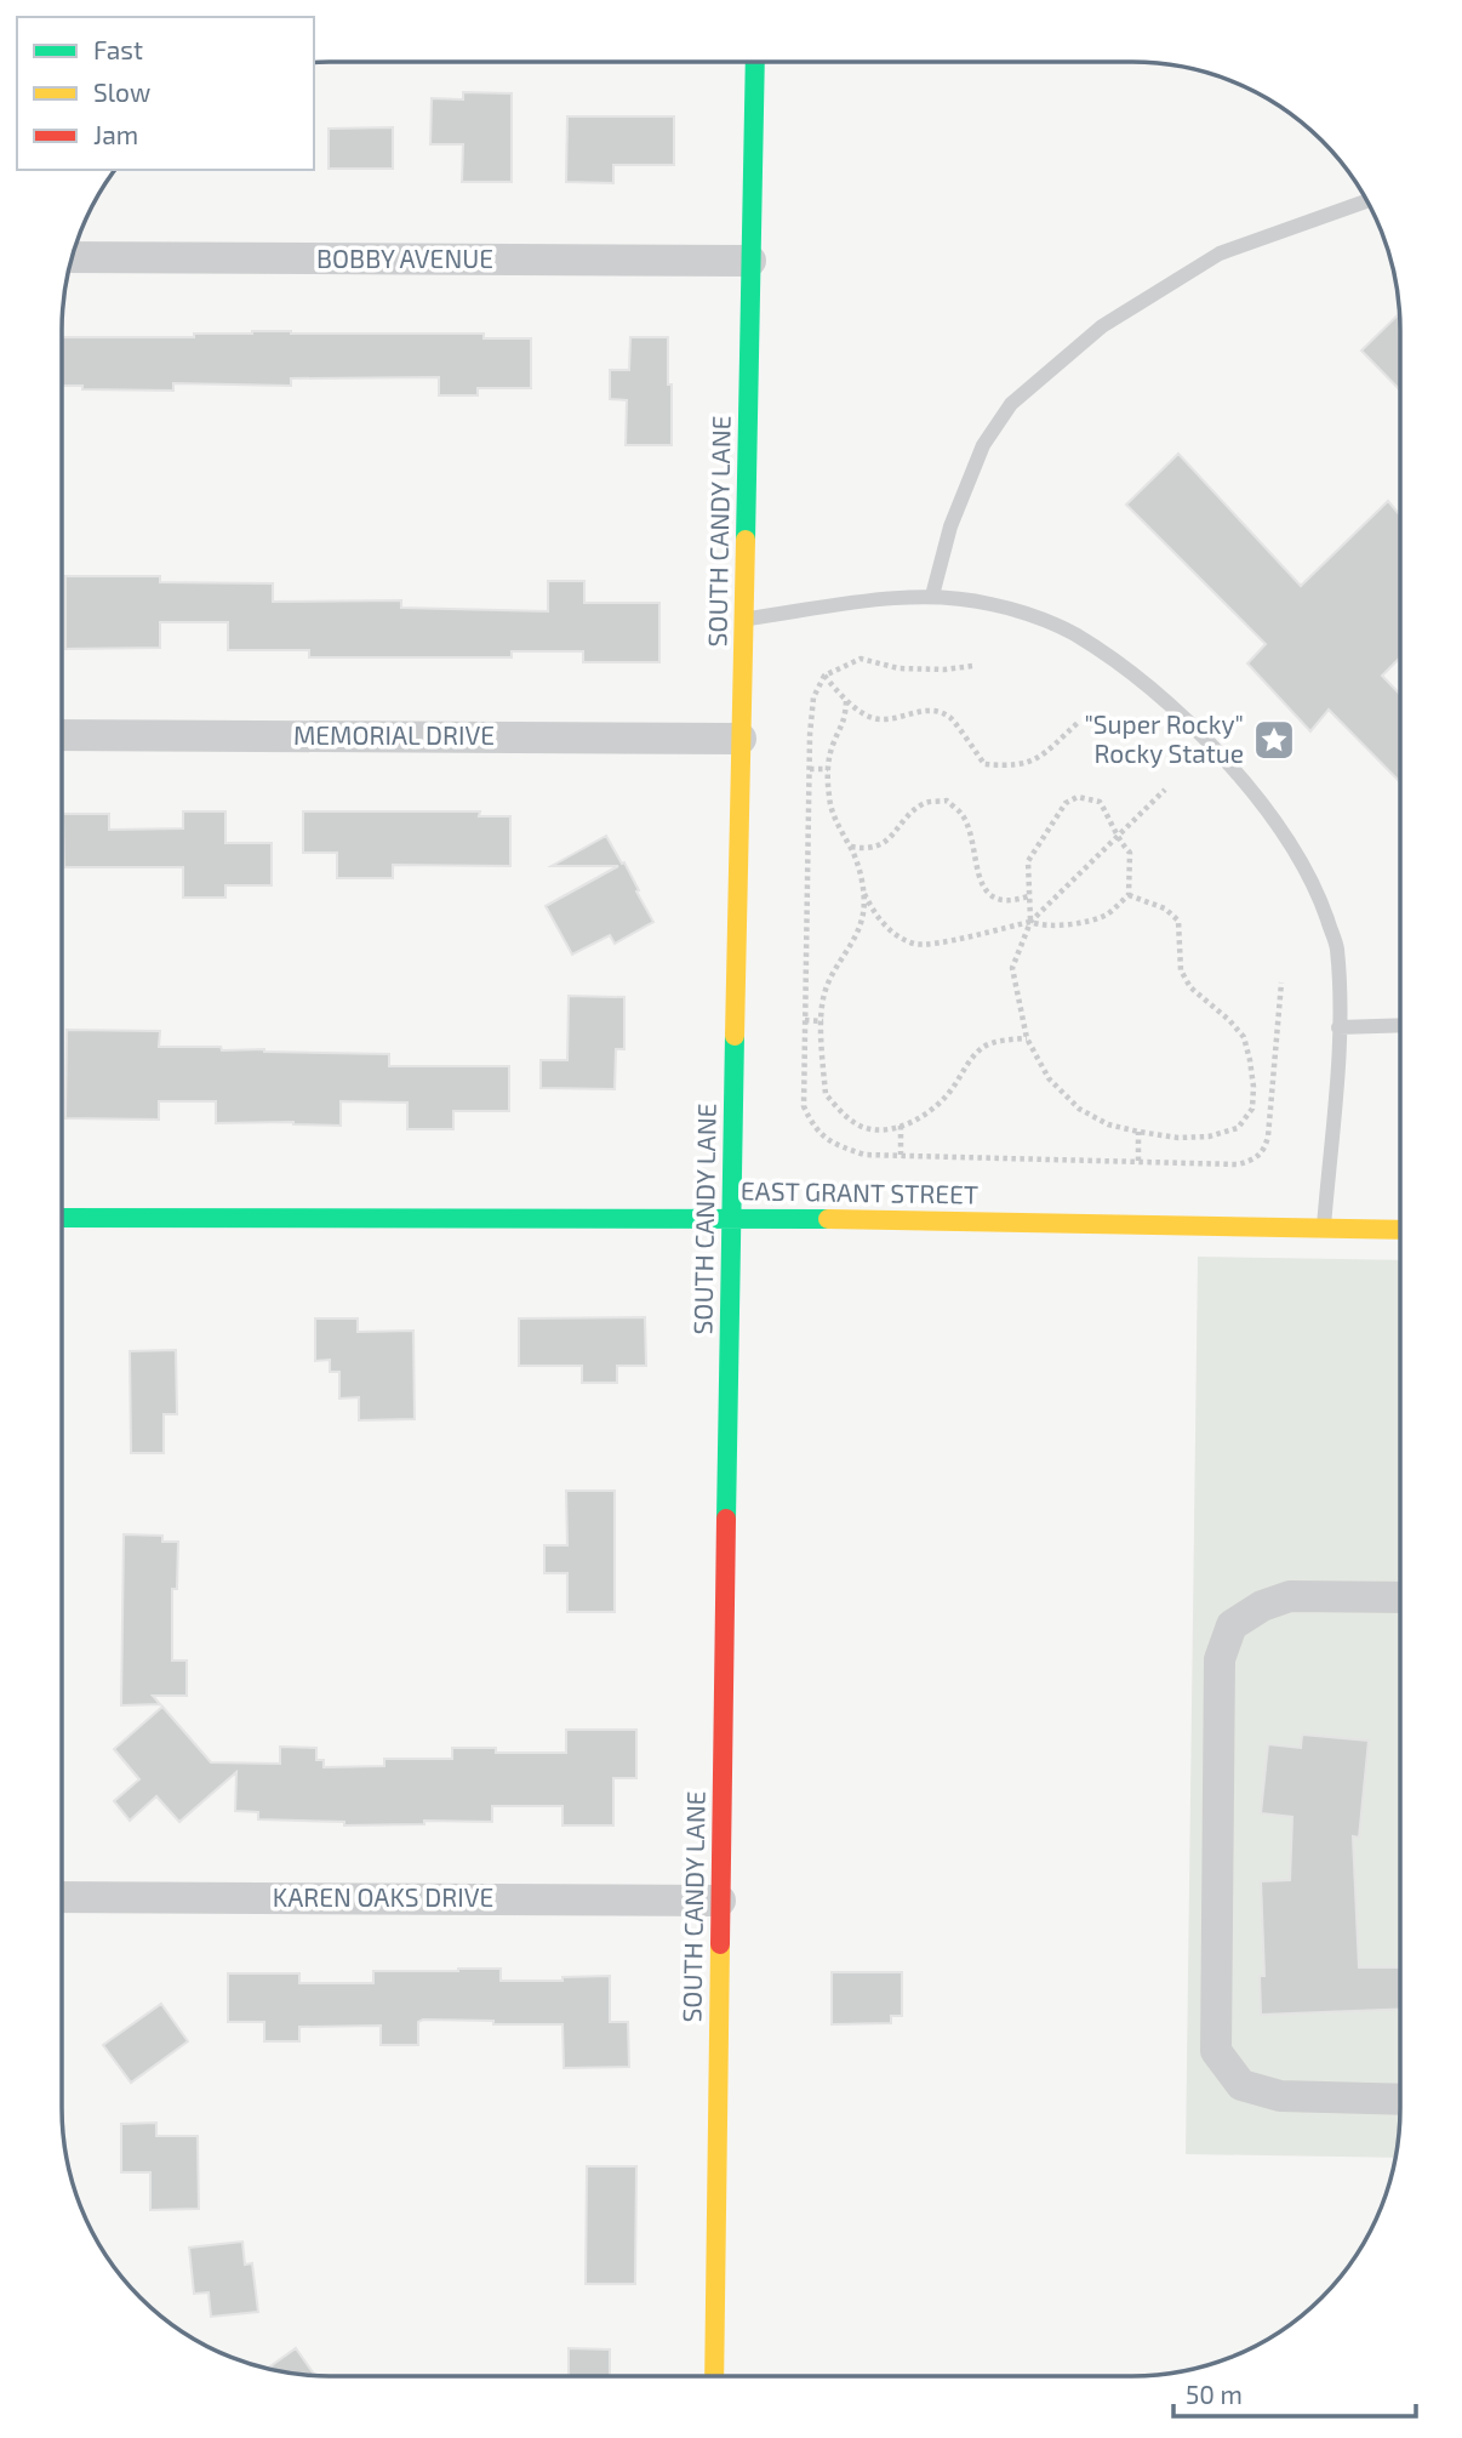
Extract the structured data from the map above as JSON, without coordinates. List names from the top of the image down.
{
  "streets": {
    "main road": ["SOUTH CANDY LANE", "EAST GRANT STREET"],
    "street": ["BOBBY AVENUE", "MEMORIAL DRIVE", "KAREN OAKS DRIVE"]
  },
  "crossings": [
    ["BOBBY AVENUE", "SOUTH CANDY LANE"],
    ["SOUTH CANDY LANE", "MEMORIAL DRIVE"],
    ["SOUTH CANDY LANE", "EAST GRANT STREET"],
    ["SOUTH CANDY LANE", "KAREN OAKS DRIVE"]
  ],
  "places": {
    "place": ["\"Super Rocky\" Rocky Statue"]
  },
  "legend": ["Fast", "Slow", "Jam"],
  "scale_bar": "50 m"
}
